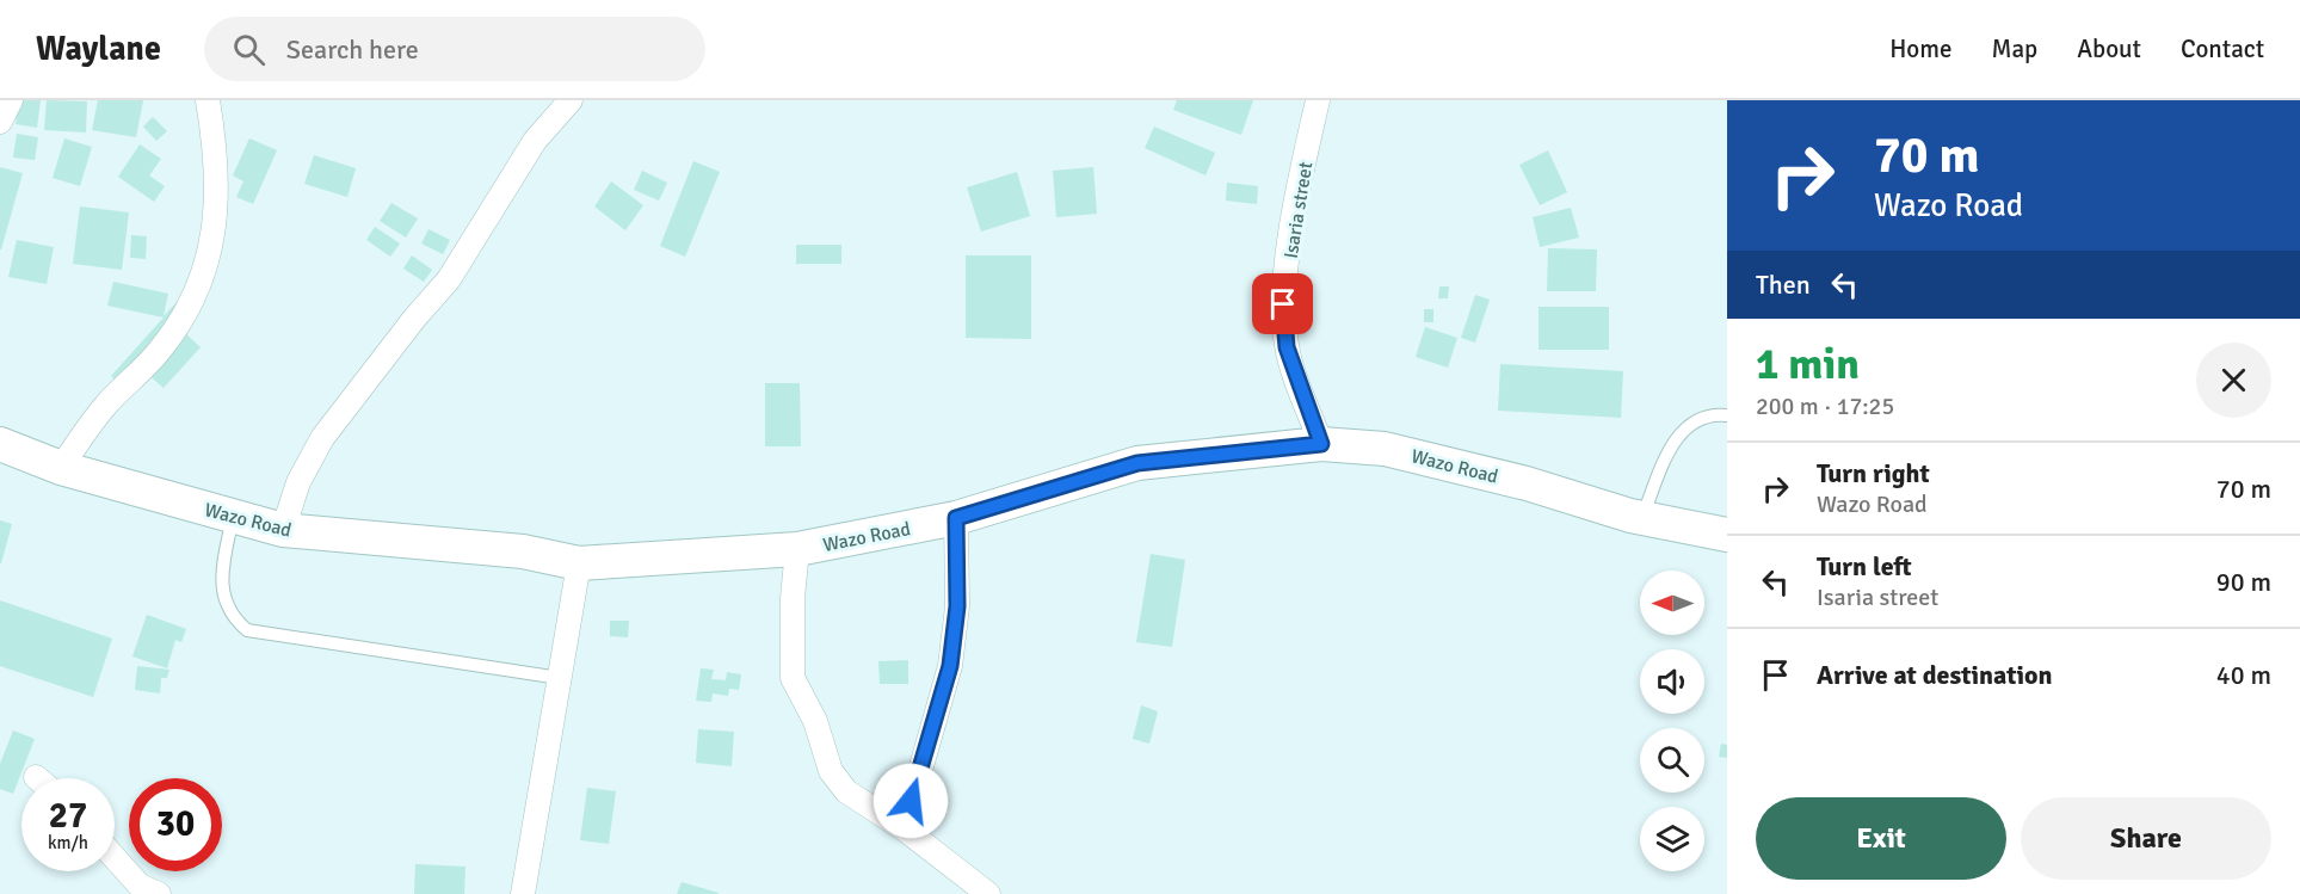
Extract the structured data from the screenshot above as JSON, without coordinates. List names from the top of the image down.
{
  "streets": {
    "main road": ["Wazo Road"],
    "street": ["Isaria street"]
  },
  "crossings": [
    ["Isaria street", "Wazo Road"]
  ],
  "north": "left",
  "page": {
    "header": "Waylane",
    "search": "Search here",
    "nav": [
      "Home",
      "Map",
      "About",
      "Contact"
    ],
    "turn": ["70 m", "Wazo Road"],
    "then": "Then",
    "heading": ["1 min", "200 m · 17:25"],
    "list": [
      {
        "name": "Turn right",
        "note": "Wazo Road",
        "value": "70 m"
      },
      {
        "name": "Turn left",
        "note": "Isaria street",
        "value": "90 m"
      },
      {
        "name": "Arrive at destination",
        "value": "40 m"
      }
    ],
    "speed": "27 km/h",
    "limit": "30",
    "buttons": ["Exit", "Share"]
  }
}
